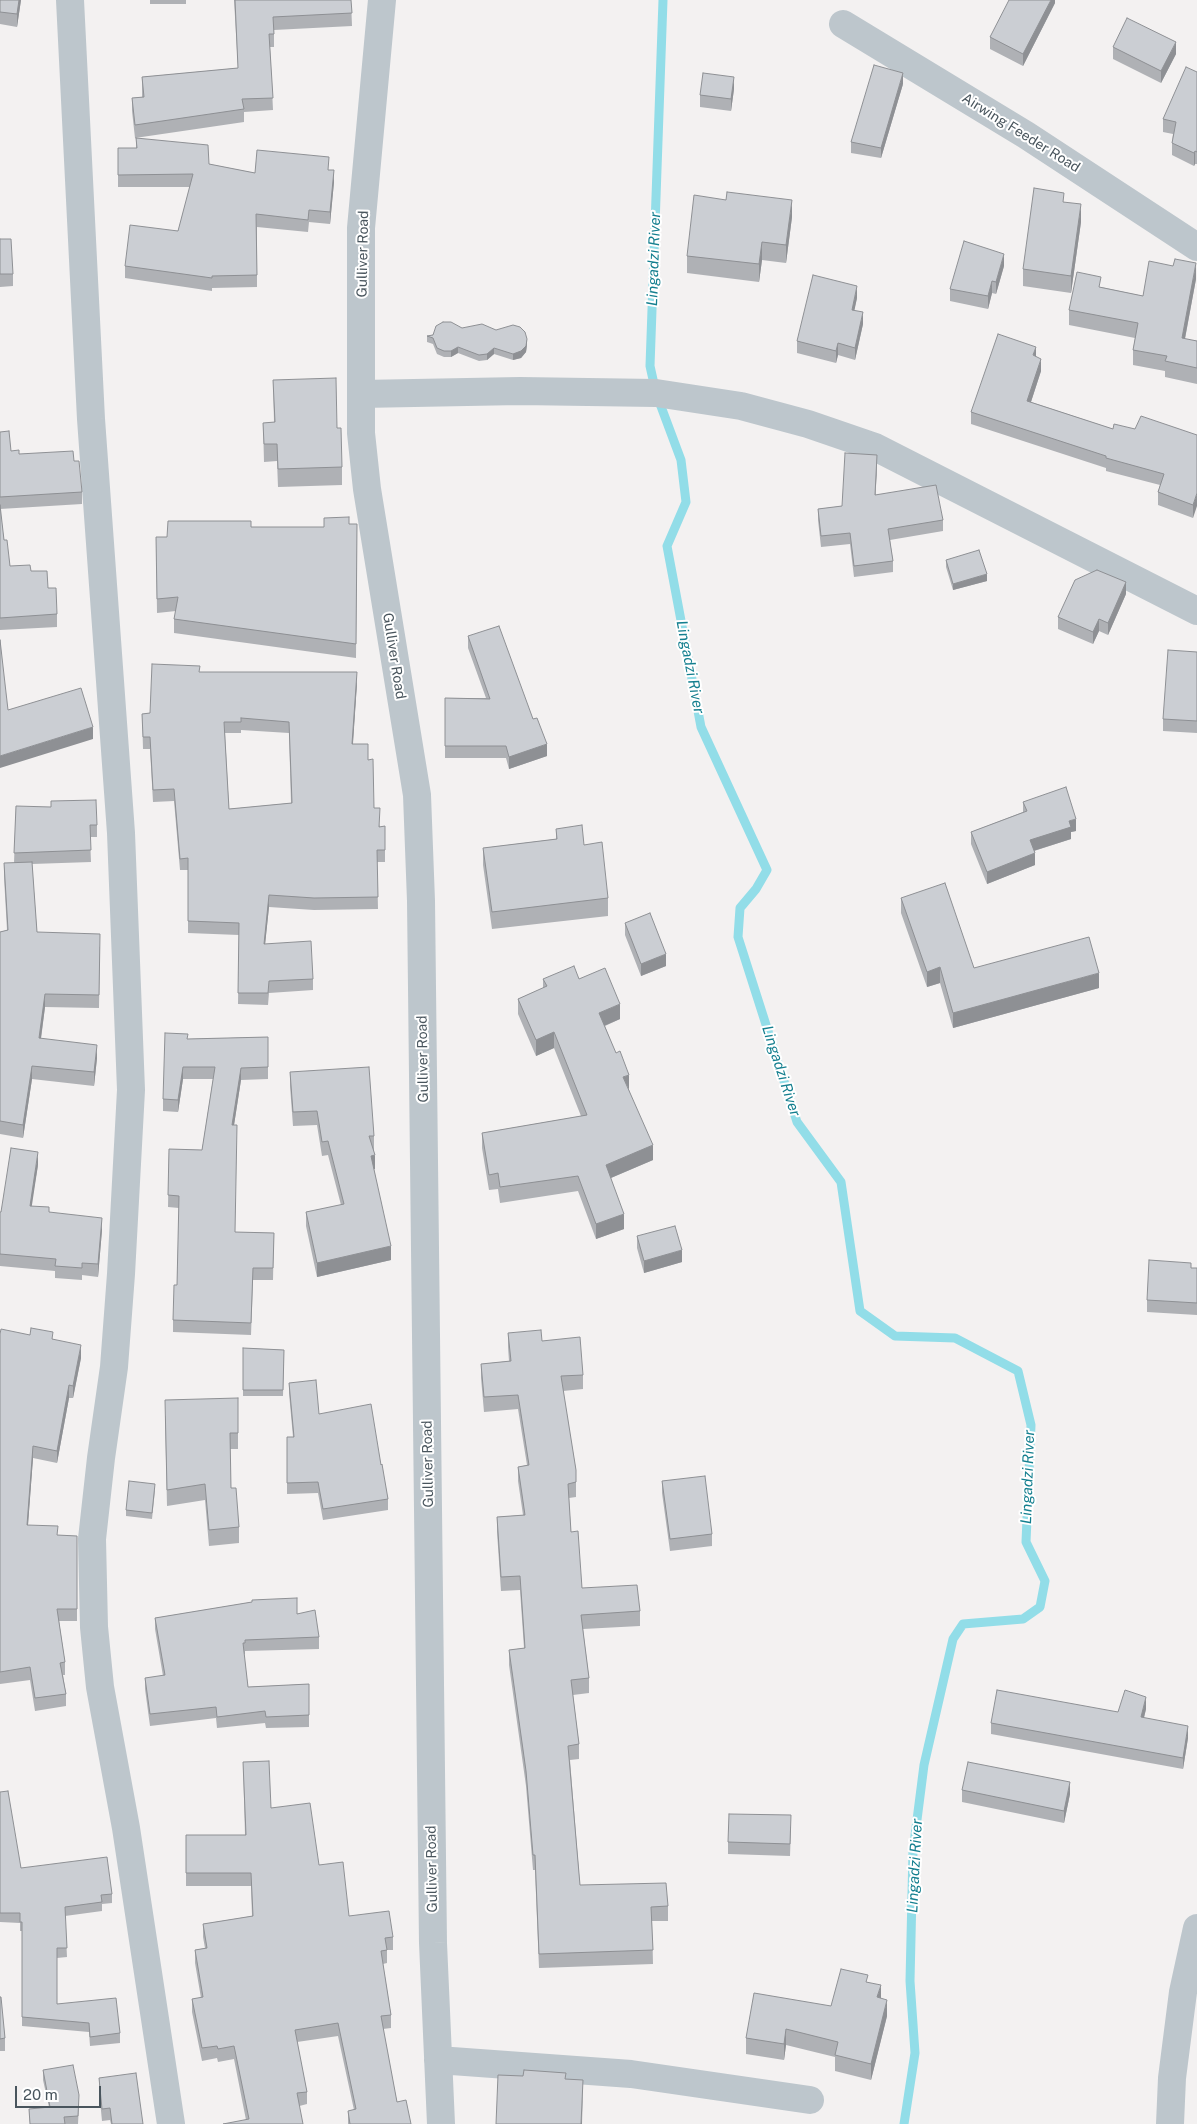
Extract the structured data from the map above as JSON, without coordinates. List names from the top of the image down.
{
  "streets": {
    "street": ["Airwing Feeder Road", "Gulliver Road"]
  },
  "water": ["Lingadzi River"],
  "scale_bar": "20 m"
}
